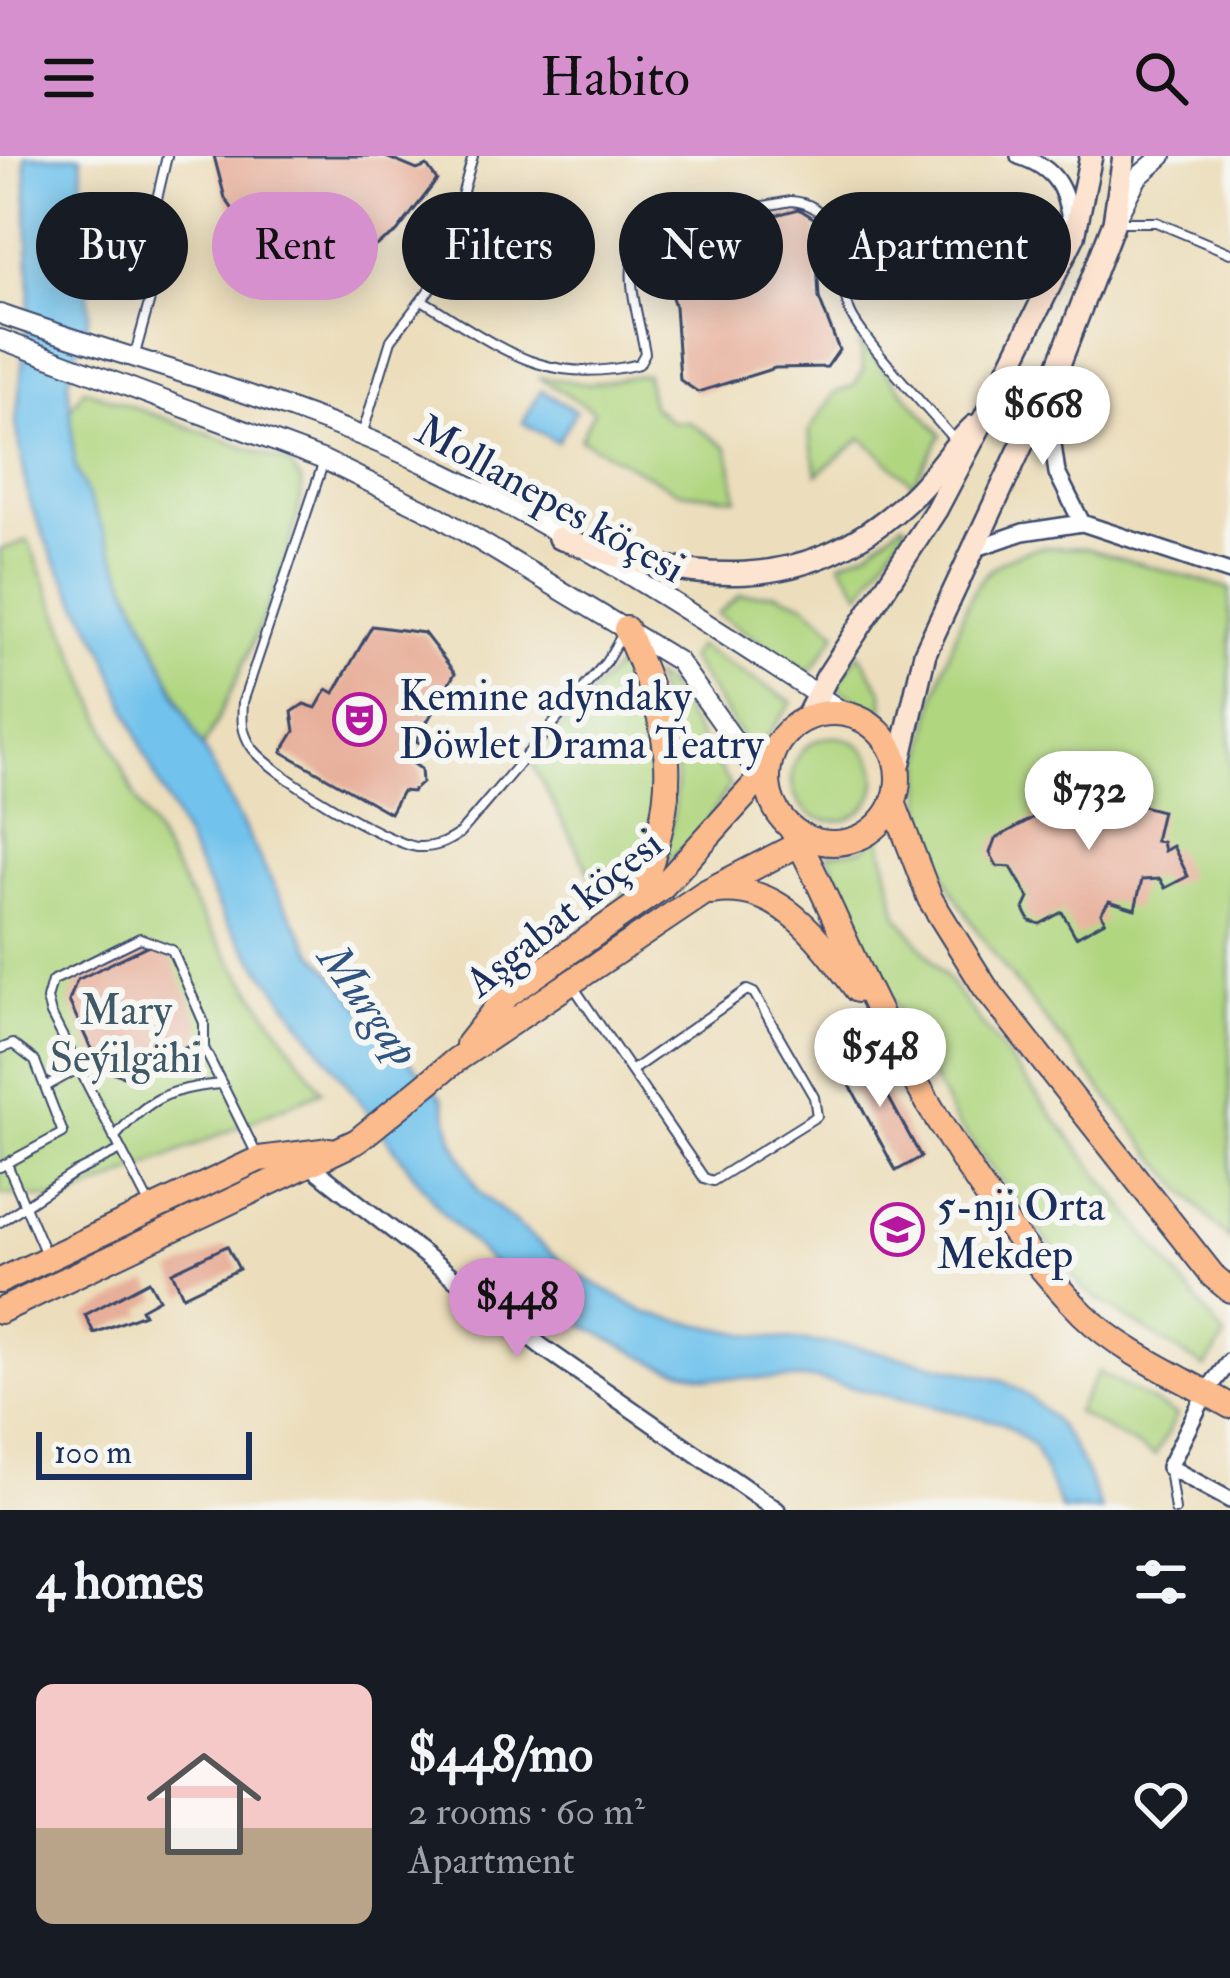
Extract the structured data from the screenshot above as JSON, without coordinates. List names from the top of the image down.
{
  "streets": {
    "main road": ["Aşgabat köçesi"],
    "street": ["Mollanepes köçesi"]
  },
  "crossings": [
    ["Mollanepes köçesi", "Aşgabat köçesi"]
  ],
  "water": ["Murgap"],
  "parks": ["Mary Seýilgähi"],
  "places": {
    "theatre": ["Kemine adyndaky Döwlet Drama Teatry"],
    "school or university": ["5-nji Orta Mekdep"]
  },
  "scale_bar": "100 m",
  "page": {
    "header": "Habito",
    "chip": [
      "Buy",
      "Rent",
      "Filters",
      "New",
      "Apartment"
    ],
    "price": [
      "$668",
      "$732",
      "$548",
      "$448"
    ],
    "scale": "100 m",
    "heading": "4 homes",
    "list": [
      {
        "name": "$448/mo",
        "note": "2 rooms · 60 m² · Apartment"
      }
    ]
  }
}
